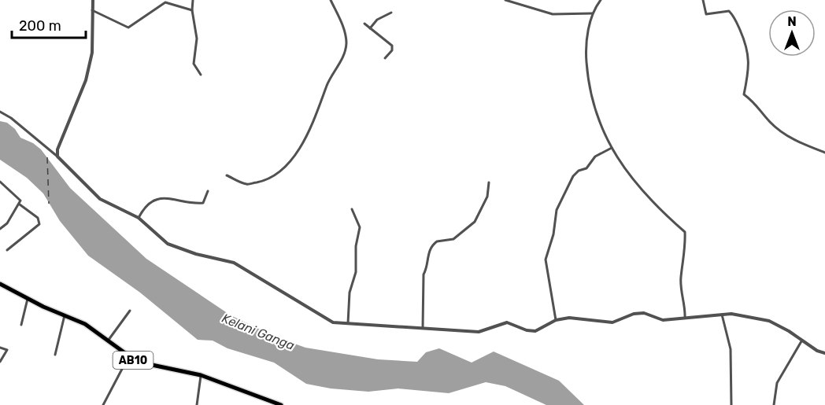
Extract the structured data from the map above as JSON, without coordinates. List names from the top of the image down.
{
  "streets": {
    "main road": ["AB10"]
  },
  "water": ["Kelani Ganga"],
  "scale_bar": "200 m",
  "north": "top"
}
